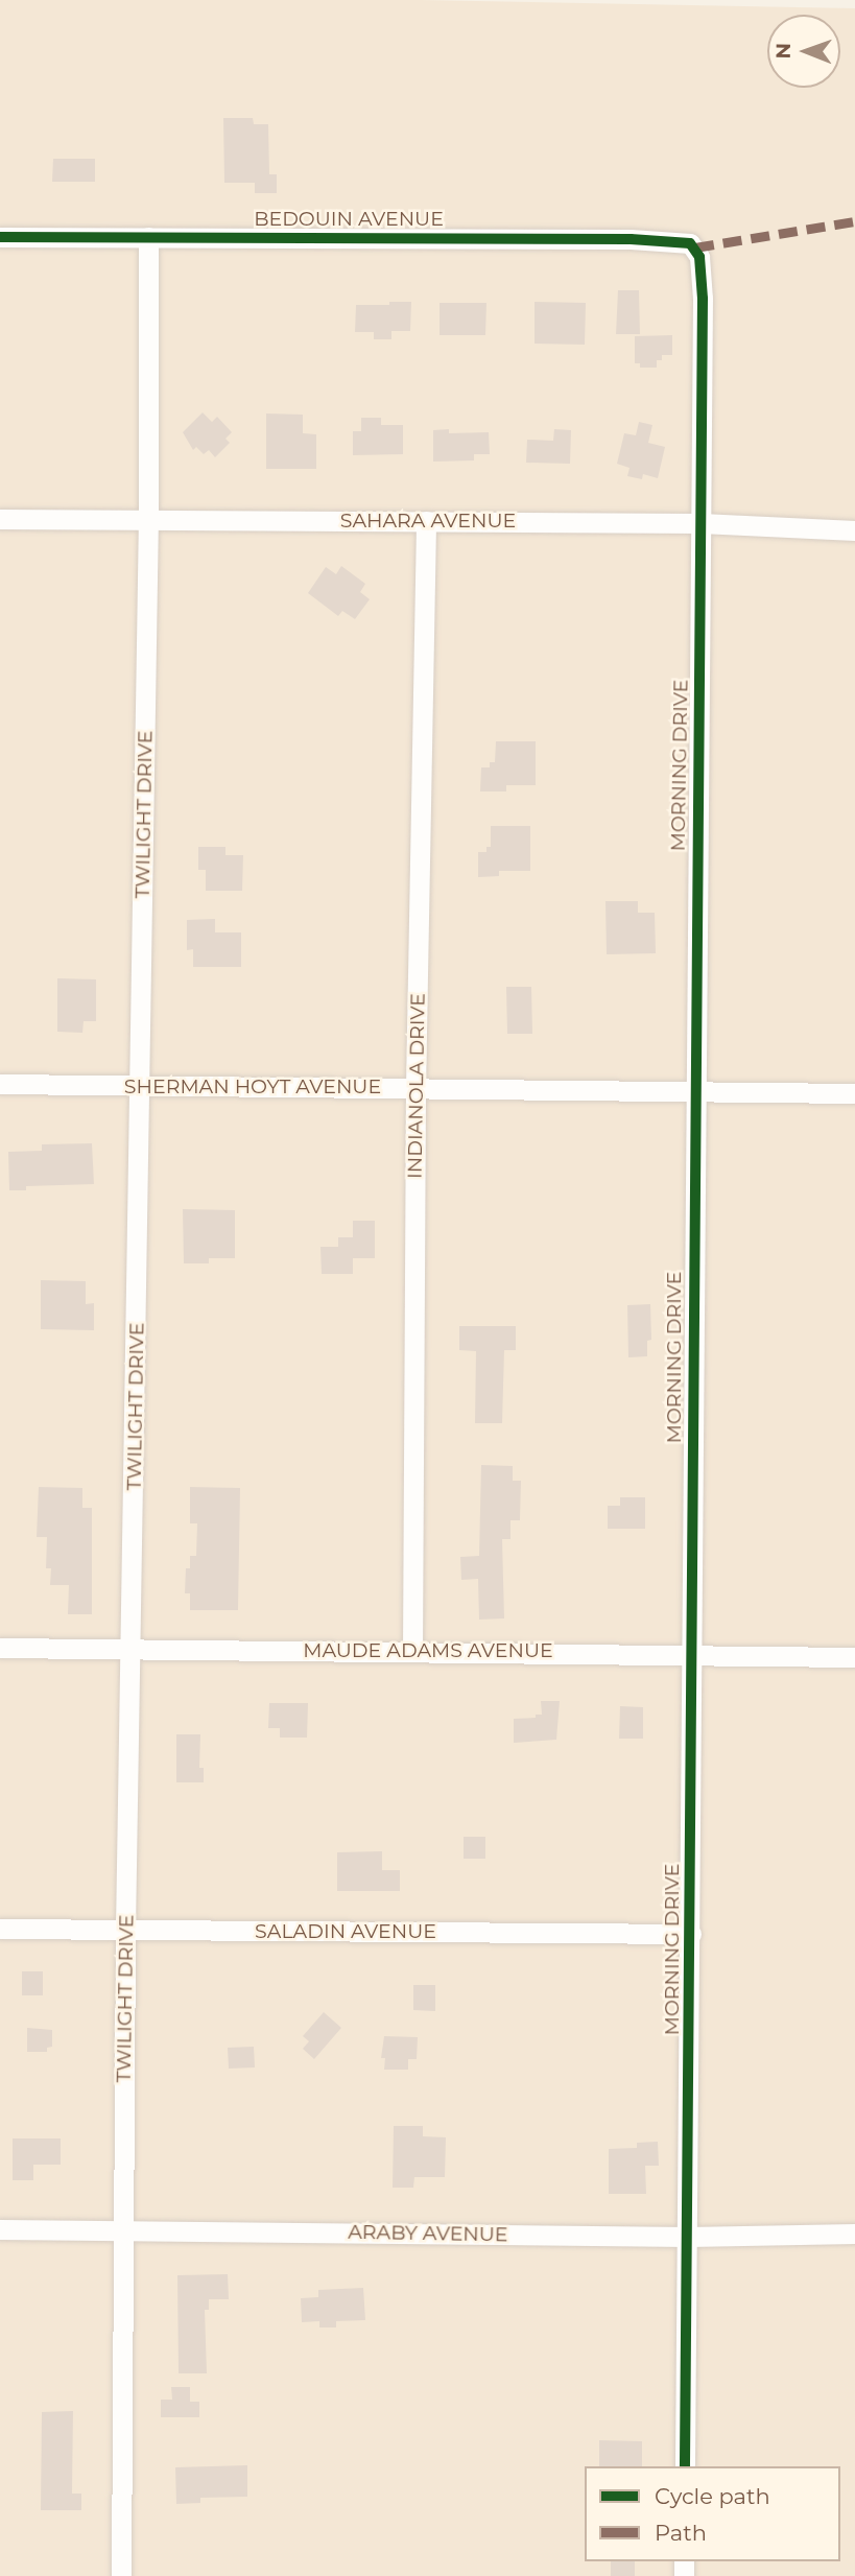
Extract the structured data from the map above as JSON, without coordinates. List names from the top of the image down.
{
  "streets": {
    "street": [
      "BEDOUIN AVENUE",
      "SAHARA AVENUE",
      "MORNING DRIVE",
      "TWILIGHT DRIVE",
      "INDIANOLA DRIVE",
      "SHERMAN HOYT AVENUE",
      "MAUDE ADAMS AVENUE",
      "SALADIN AVENUE",
      "ARABY AVENUE"
    ]
  },
  "crossings": [
    ["BEDOUIN AVENUE", "MORNING DRIVE"],
    ["BEDOUIN AVENUE", "TWILIGHT DRIVE"],
    ["SAHARA AVENUE", "MORNING DRIVE"],
    ["SAHARA AVENUE", "TWILIGHT DRIVE"],
    ["SAHARA AVENUE", "INDIANOLA DRIVE"],
    ["MORNING DRIVE", "SHERMAN HOYT AVENUE"],
    ["MORNING DRIVE", "MAUDE ADAMS AVENUE"],
    ["MORNING DRIVE", "SALADIN AVENUE"],
    ["MORNING DRIVE", "ARABY AVENUE"],
    ["TWILIGHT DRIVE", "SHERMAN HOYT AVENUE"],
    ["TWILIGHT DRIVE", "MAUDE ADAMS AVENUE"],
    ["TWILIGHT DRIVE", "SALADIN AVENUE"],
    ["TWILIGHT DRIVE", "ARABY AVENUE"],
    ["INDIANOLA DRIVE", "SHERMAN HOYT AVENUE"],
    ["INDIANOLA DRIVE", "MAUDE ADAMS AVENUE"]
  ],
  "legend": ["Cycle path", "Path"],
  "north": "left"
}
